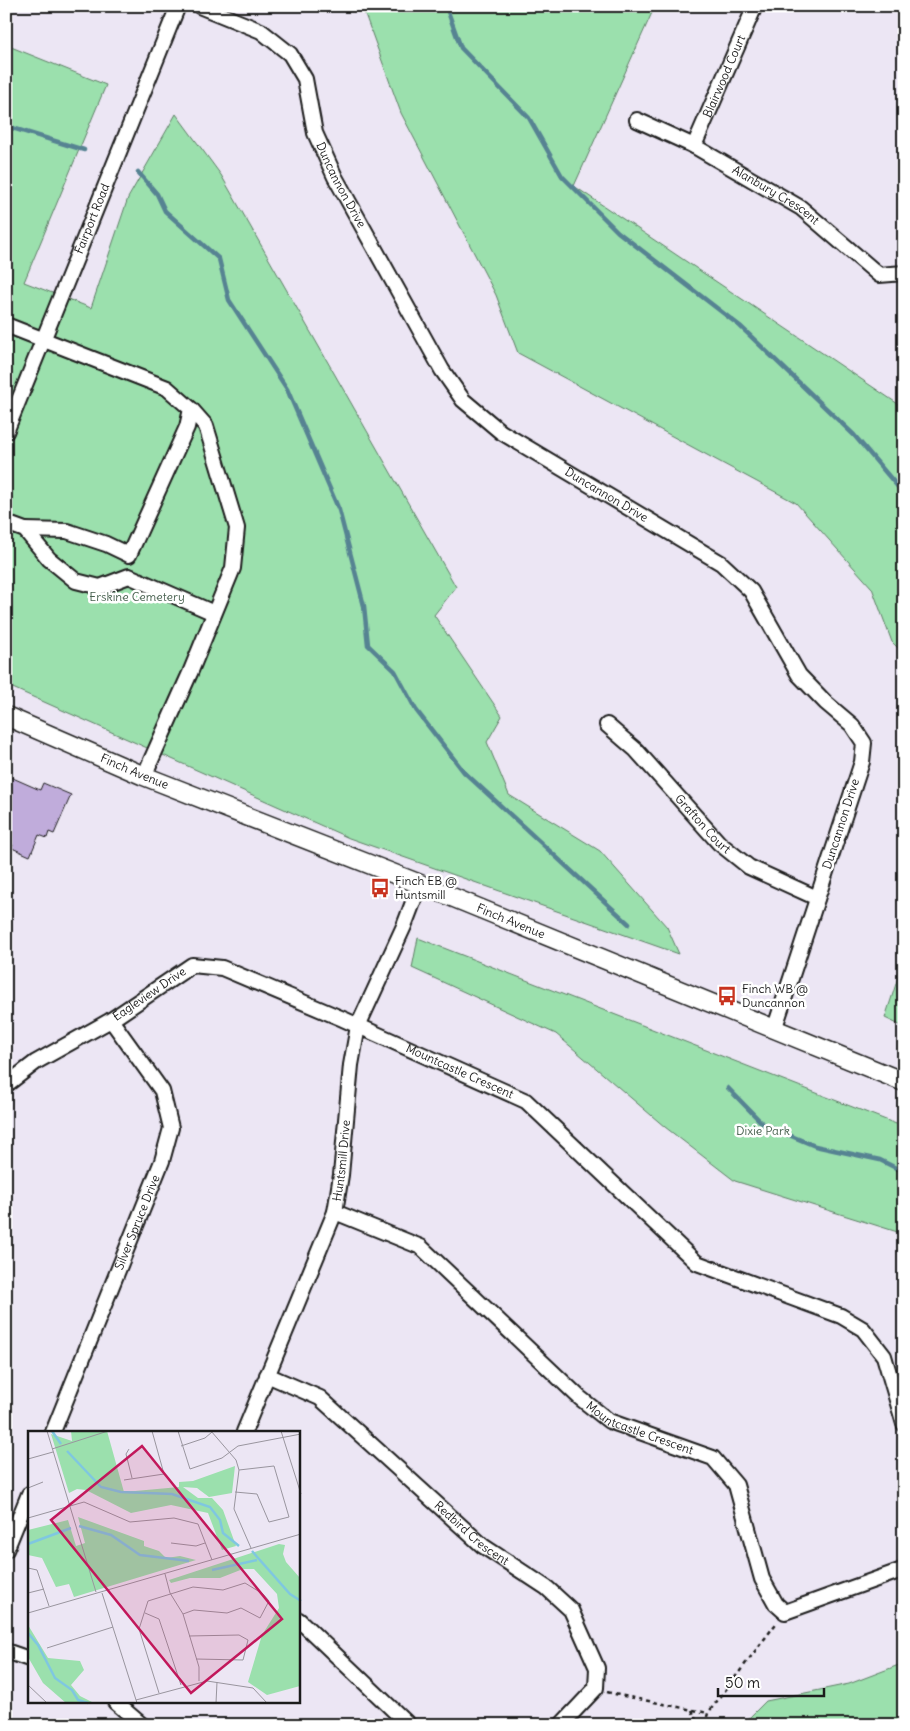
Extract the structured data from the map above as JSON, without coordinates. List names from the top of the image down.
{
  "streets": {
    "main road": ["Finch Avenue"],
    "street": [
      "Blairwood Court",
      "Duncannon Drive",
      "Alanbury Crescent",
      "Fairport Road",
      "Grafton Court",
      "Eagleview Drive",
      "Mountcastle Crescent",
      "Huntsmill Drive",
      "Silver Spruce Drive",
      "Redbird Crescent"
    ]
  },
  "crossings": [
    ["Blairwood Court", "Alanbury Crescent"],
    ["Duncannon Drive", "Finch Avenue"],
    ["Duncannon Drive", "Grafton Court"],
    ["Finch Avenue", "Huntsmill Drive"],
    ["Eagleview Drive", "Mountcastle Crescent"],
    ["Eagleview Drive", "Huntsmill Drive"],
    ["Eagleview Drive", "Silver Spruce Drive"],
    ["Mountcastle Crescent", "Huntsmill Drive"],
    ["Huntsmill Drive", "Redbird Crescent"]
  ],
  "parks": ["Erskine Cemetery", "Dixie Park"],
  "places": {
    "bus stop": ["Finch EB @ Huntsmill", "Finch WB @ Duncannon"]
  },
  "scale_bar": "50 m"
}
